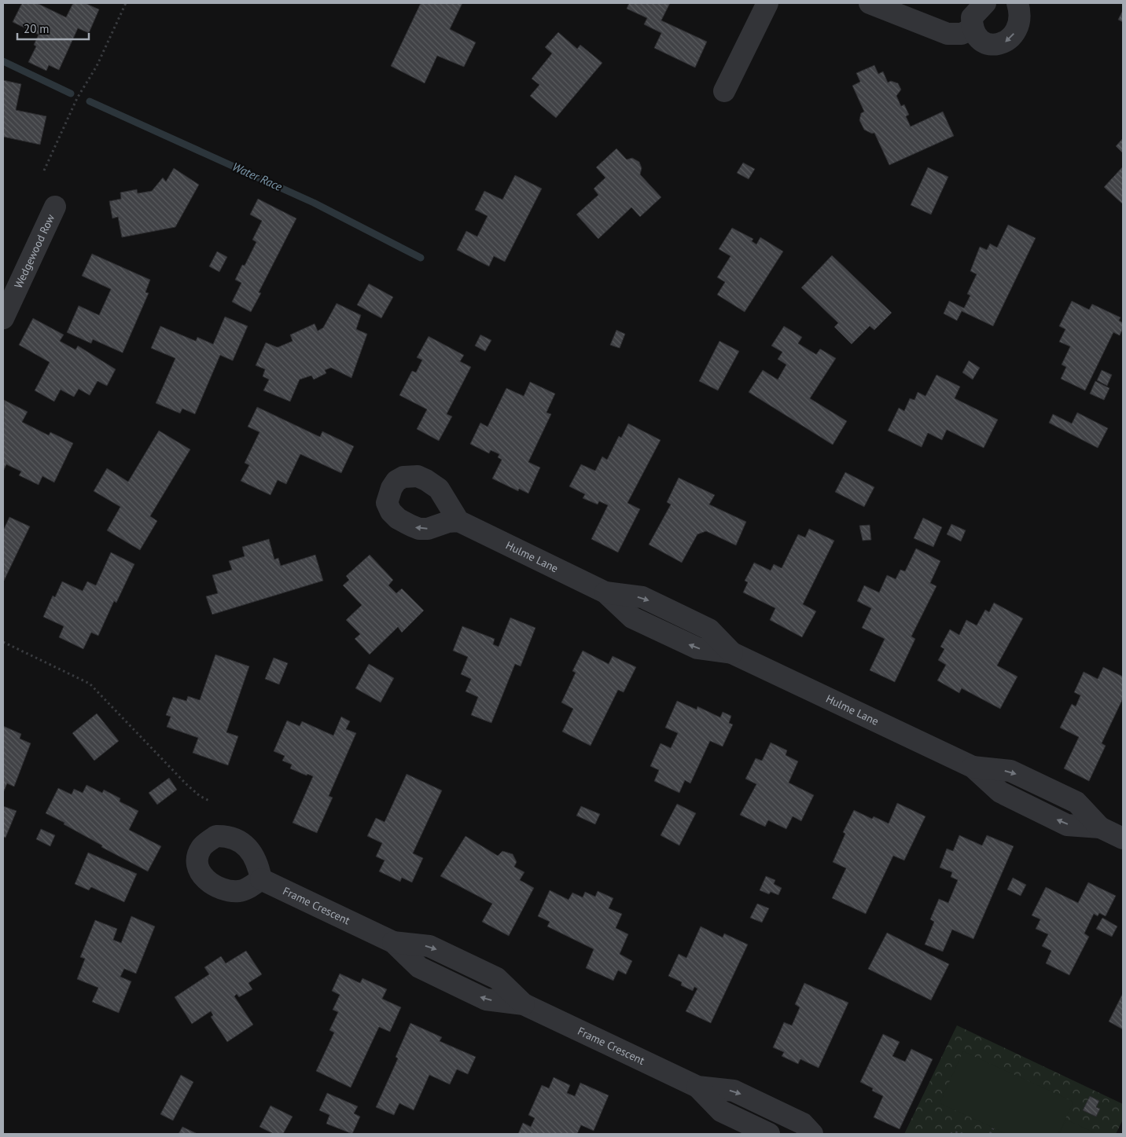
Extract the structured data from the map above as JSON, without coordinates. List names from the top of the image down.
{
  "streets": {
    "street": ["Wedgewood Row", "Hulme Lane", "Frame Crescent"]
  },
  "water": ["Water Race"],
  "scale_bar": "20 m"
}
